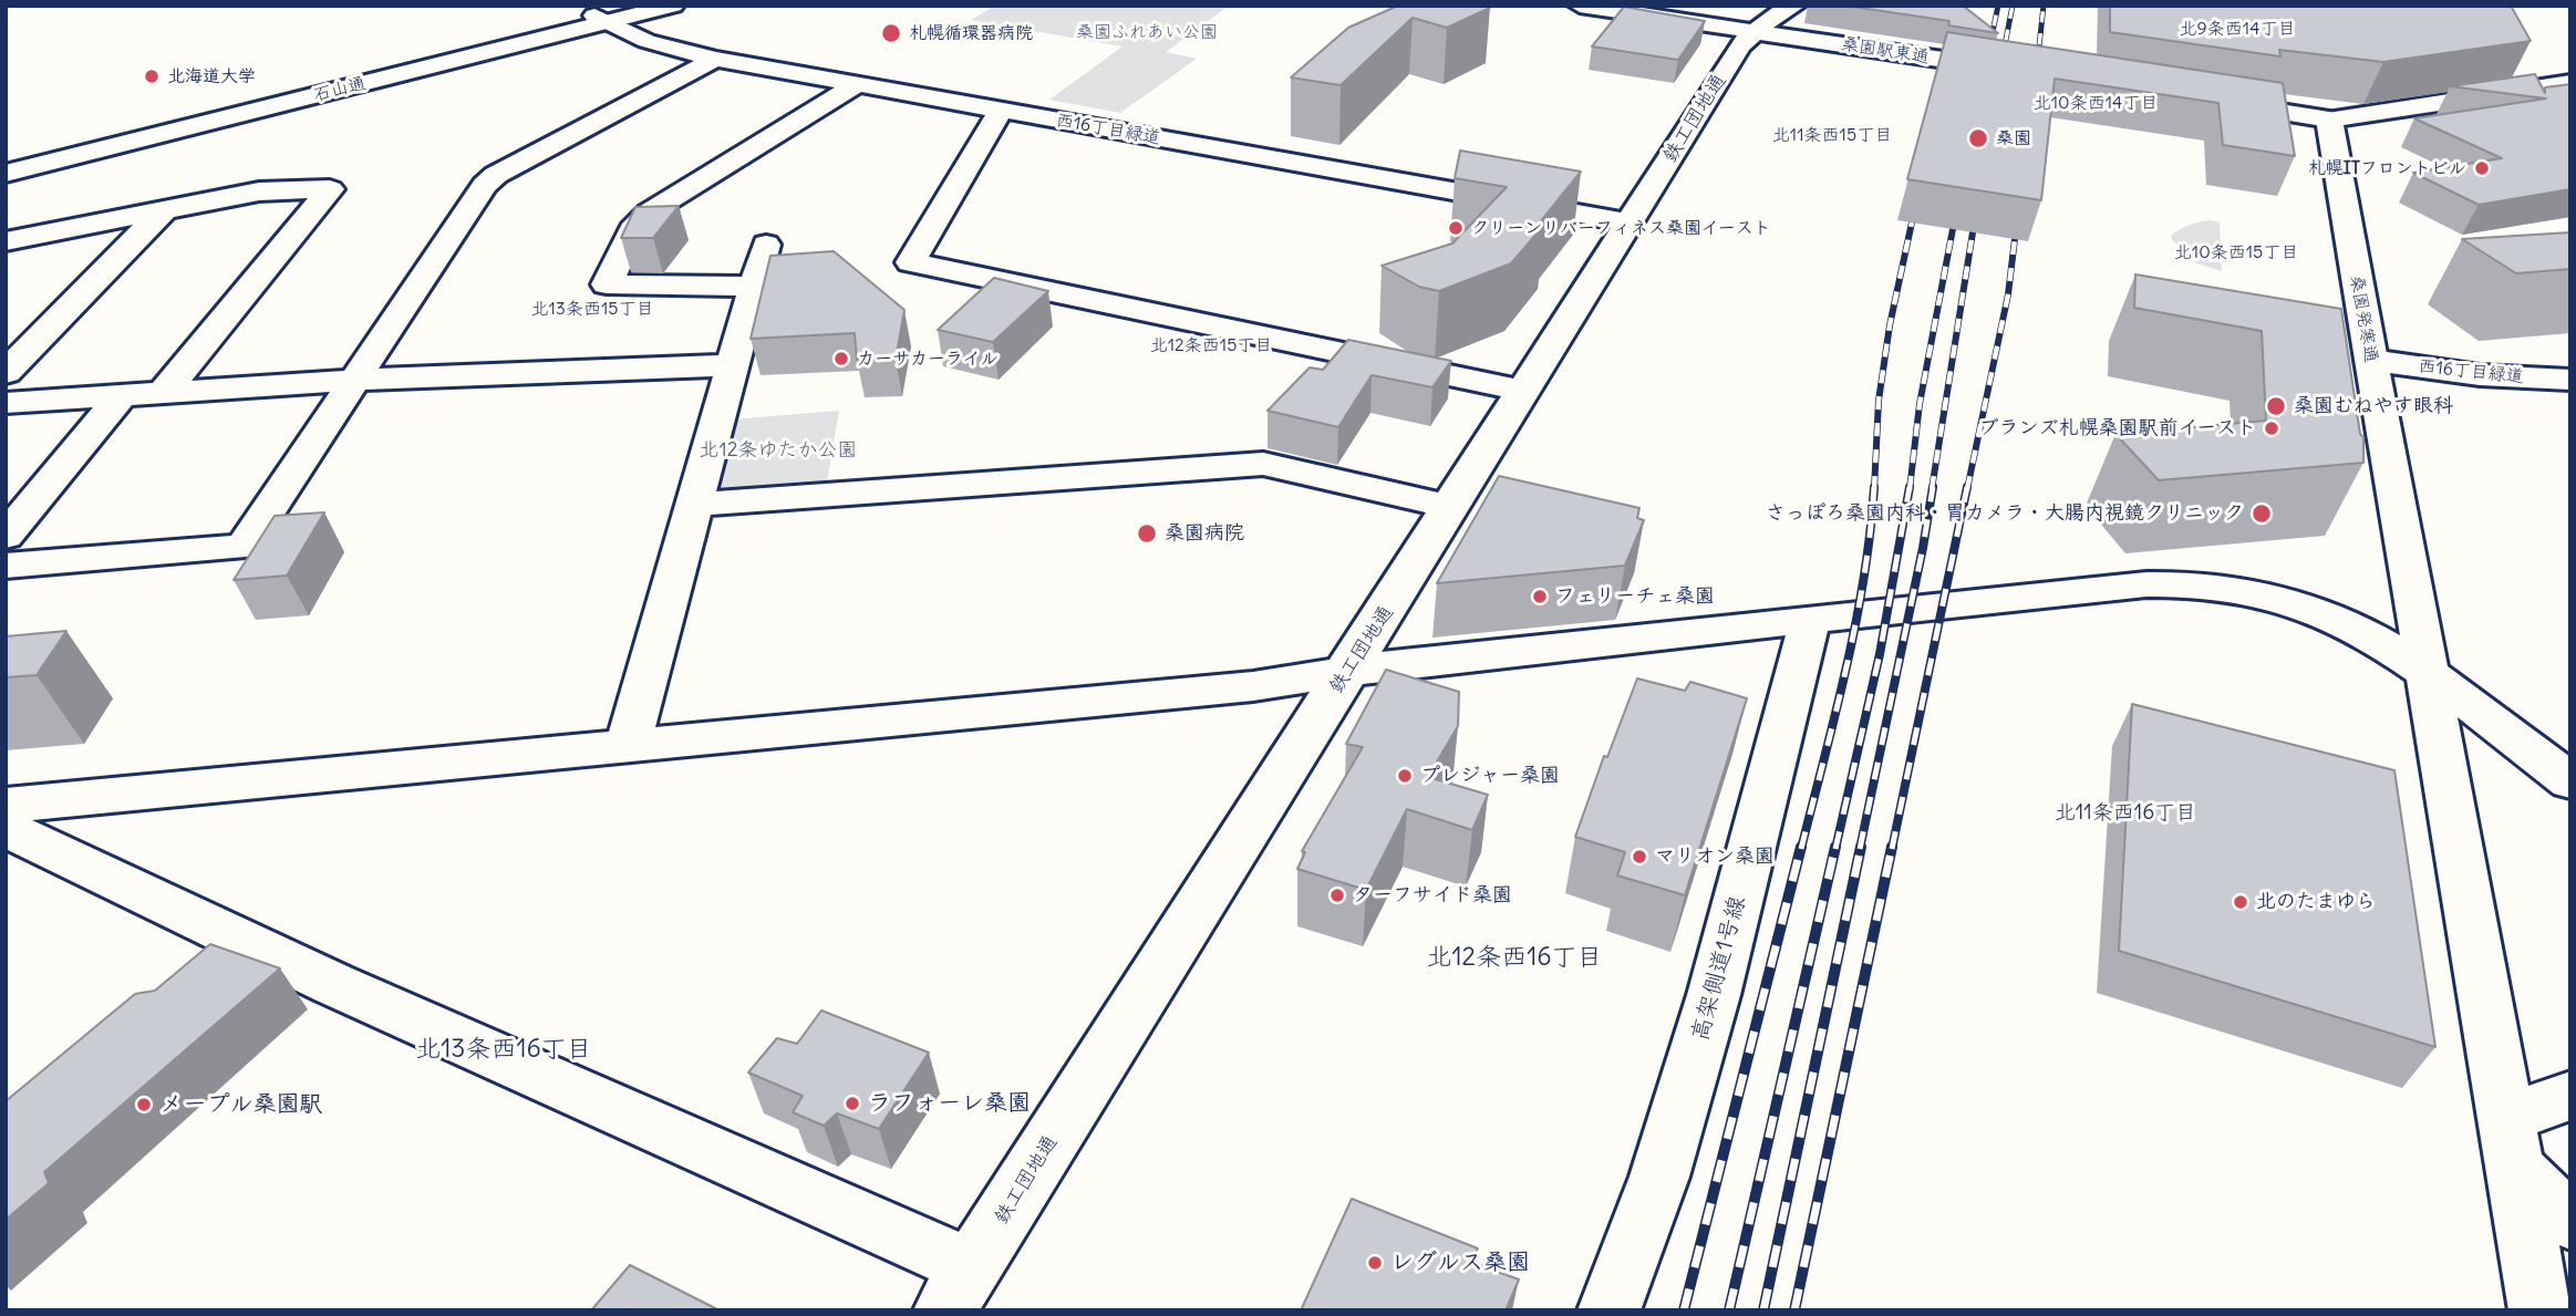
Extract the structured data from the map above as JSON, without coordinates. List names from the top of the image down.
{
  "streets": {
    "street": [
      "桑園駅東通",
      "石山通",
      "鉄工団地通",
      "西16丁目緑道",
      "桑園発寒通",
      "高架側道1号線"
    ]
  },
  "crossings": [
    ["桑園駅東通", "鉄工団地通"],
    ["石山通", "西16丁目緑道"],
    ["鉄工団地通", "西16丁目緑道"],
    ["西16丁目緑道", "桑園発寒通"]
  ],
  "districts": [
    "北9条西14丁目",
    "北10条西14丁目",
    "北11条西15丁目",
    "北10条西15丁目",
    "北13条西15丁目",
    "北12条西15丁目",
    "北11条西16丁目",
    "北12条西16丁目",
    "北13条西16丁目"
  ],
  "parks": ["桑園ふれあい公園", "北12条ゆたか公園"],
  "places": [
    "札幌循環器病院",
    "北海道大学",
    "桑園",
    "札幌ITフロントビル",
    "クリーンリバーフィネス桑園イースト",
    "カーサカーライル",
    "桑園むねやす眼科",
    "ブランズ札幌桑園駅前イースト",
    "さっぽろ桑園内科・胃カメラ・大腸内視鏡クリニック",
    "桑園病院",
    "フェリーチェ桑園",
    "プレジャー桑園",
    "マリオン桑園",
    "ターフサイド桑園",
    "北のたまゆら",
    "ラフォーレ桑園",
    "メープル桑園駅",
    "レグルス桑園"
  ]
}
